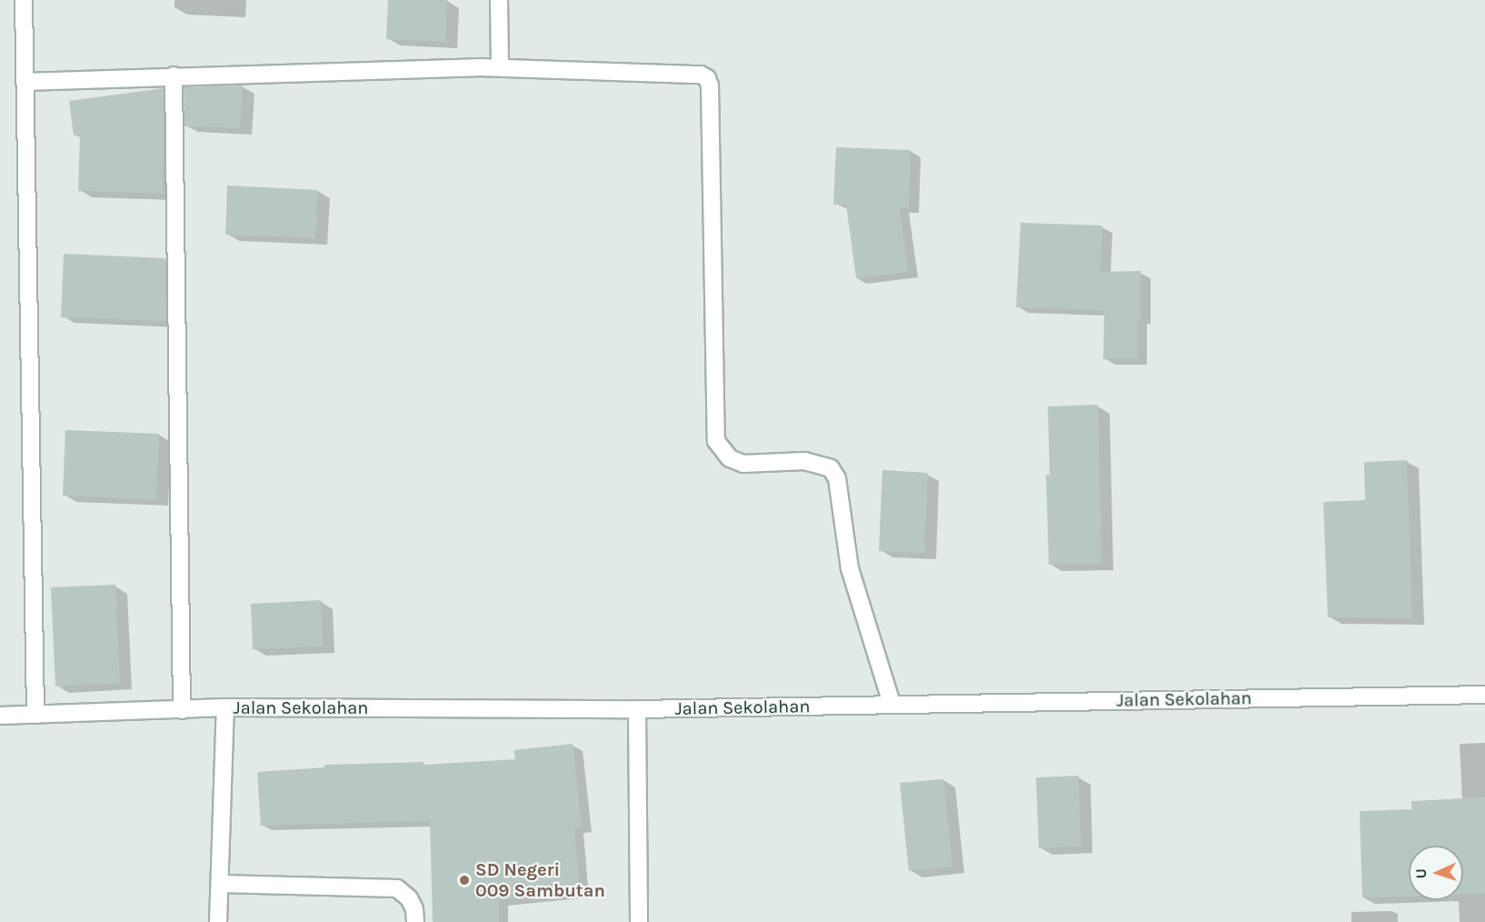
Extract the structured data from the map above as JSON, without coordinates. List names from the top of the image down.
{
  "streets": {
    "street": ["Jalan Sekolahan"]
  },
  "places": ["SD Negeri 009 Sambutan"],
  "north": "left"
}
